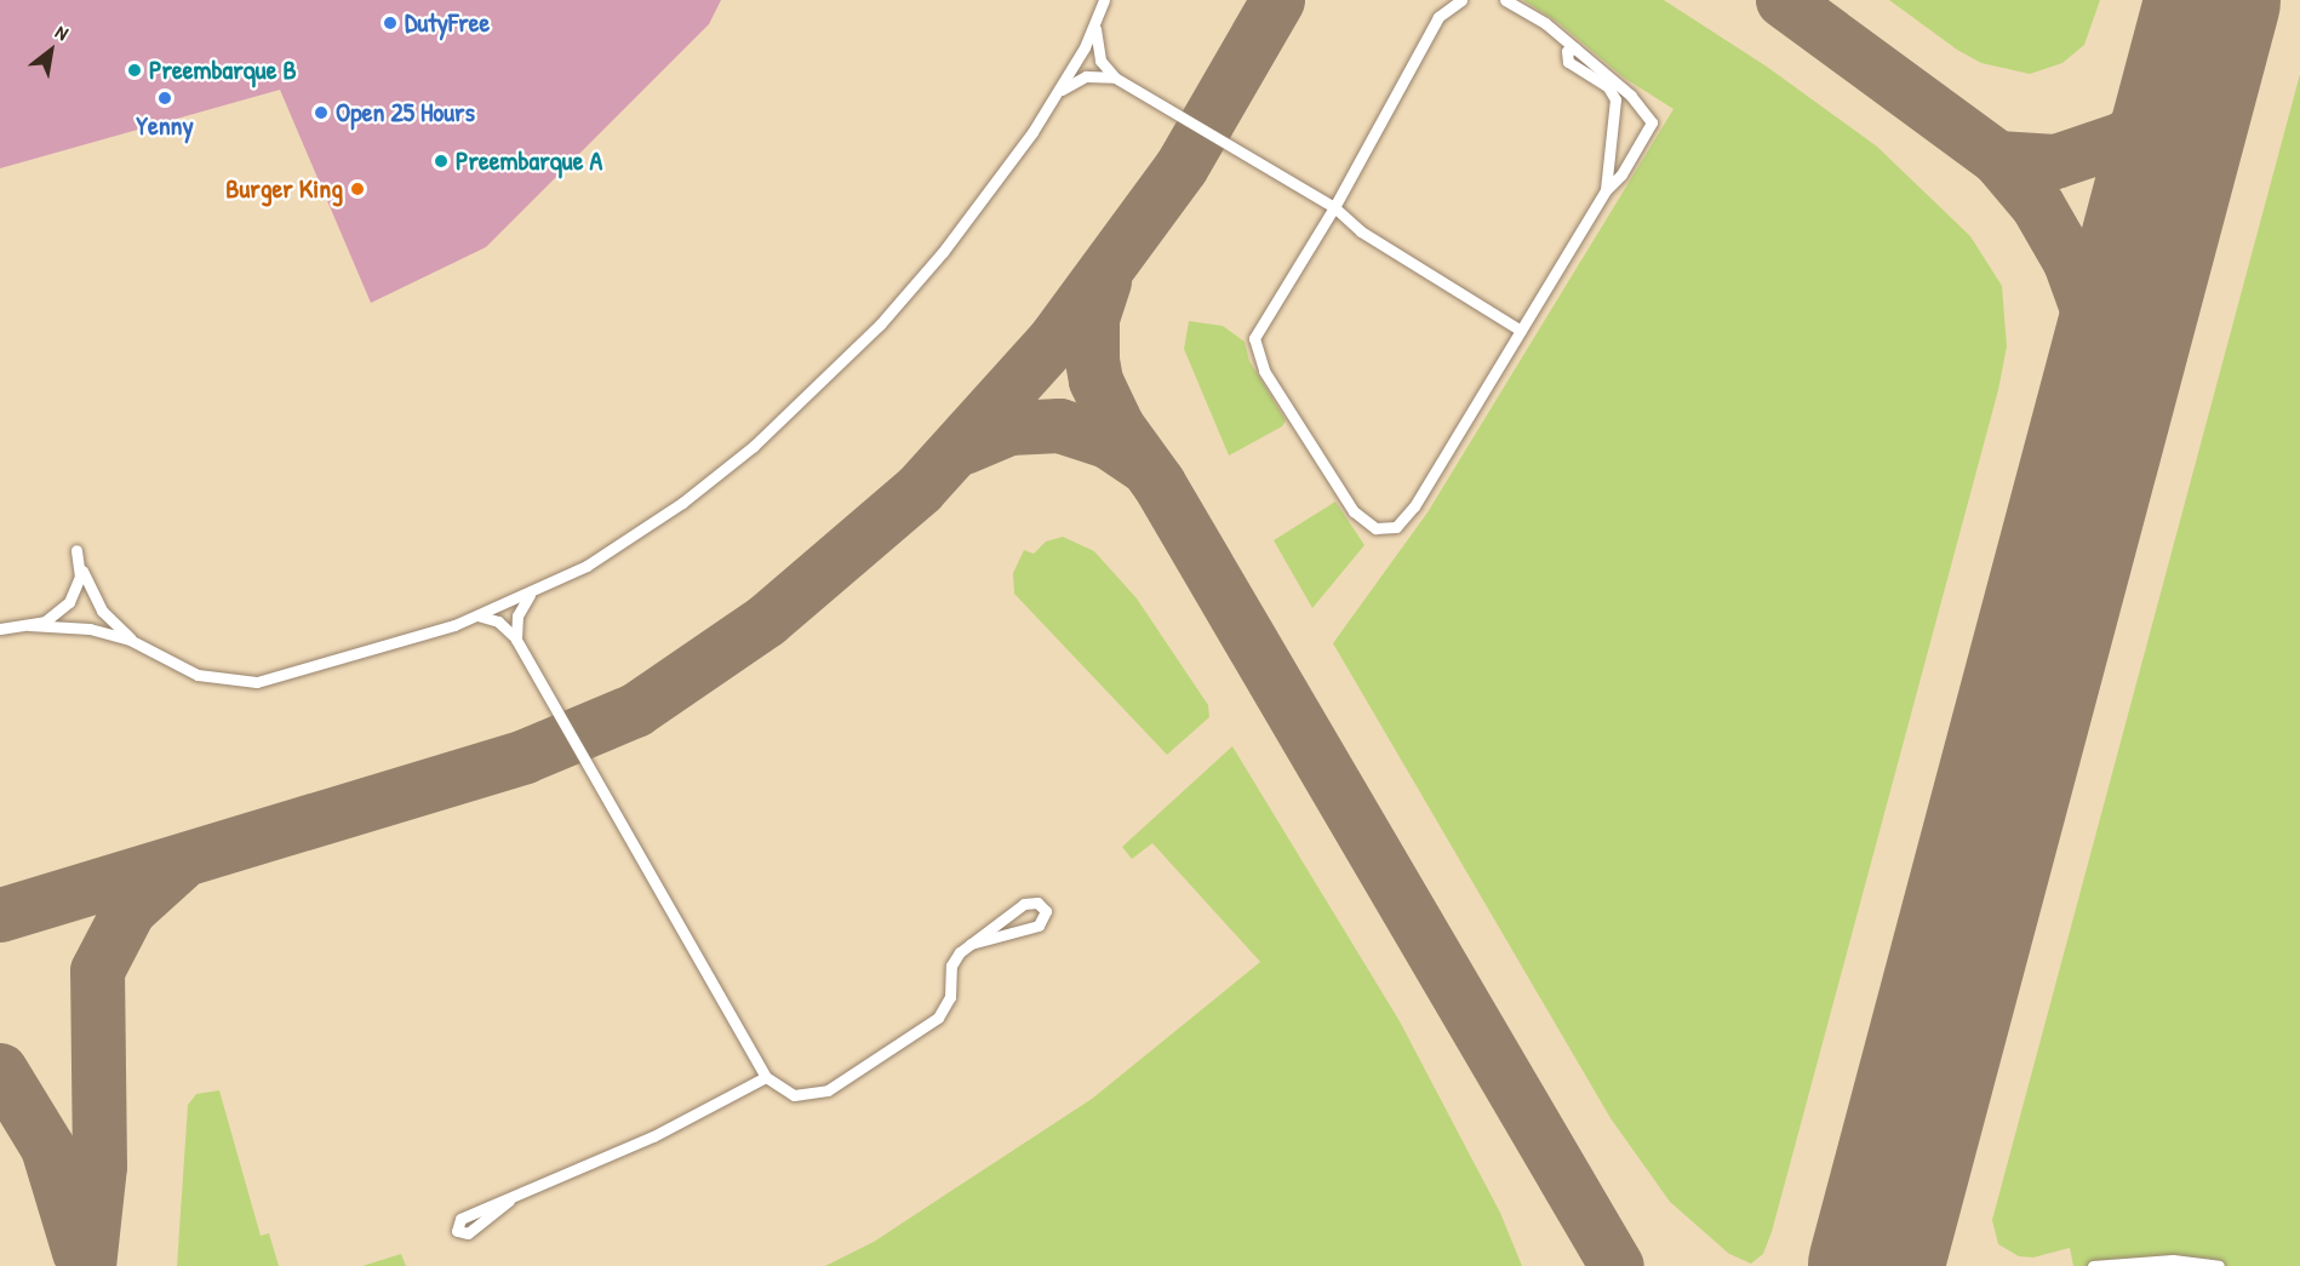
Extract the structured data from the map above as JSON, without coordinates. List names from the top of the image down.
{
  "places": [
    "DutyFree",
    "Preembarque B",
    "Yenny",
    "Open 25 Hours",
    "Preembarque A",
    "Burger King"
  ],
  "north": "top right"
}
